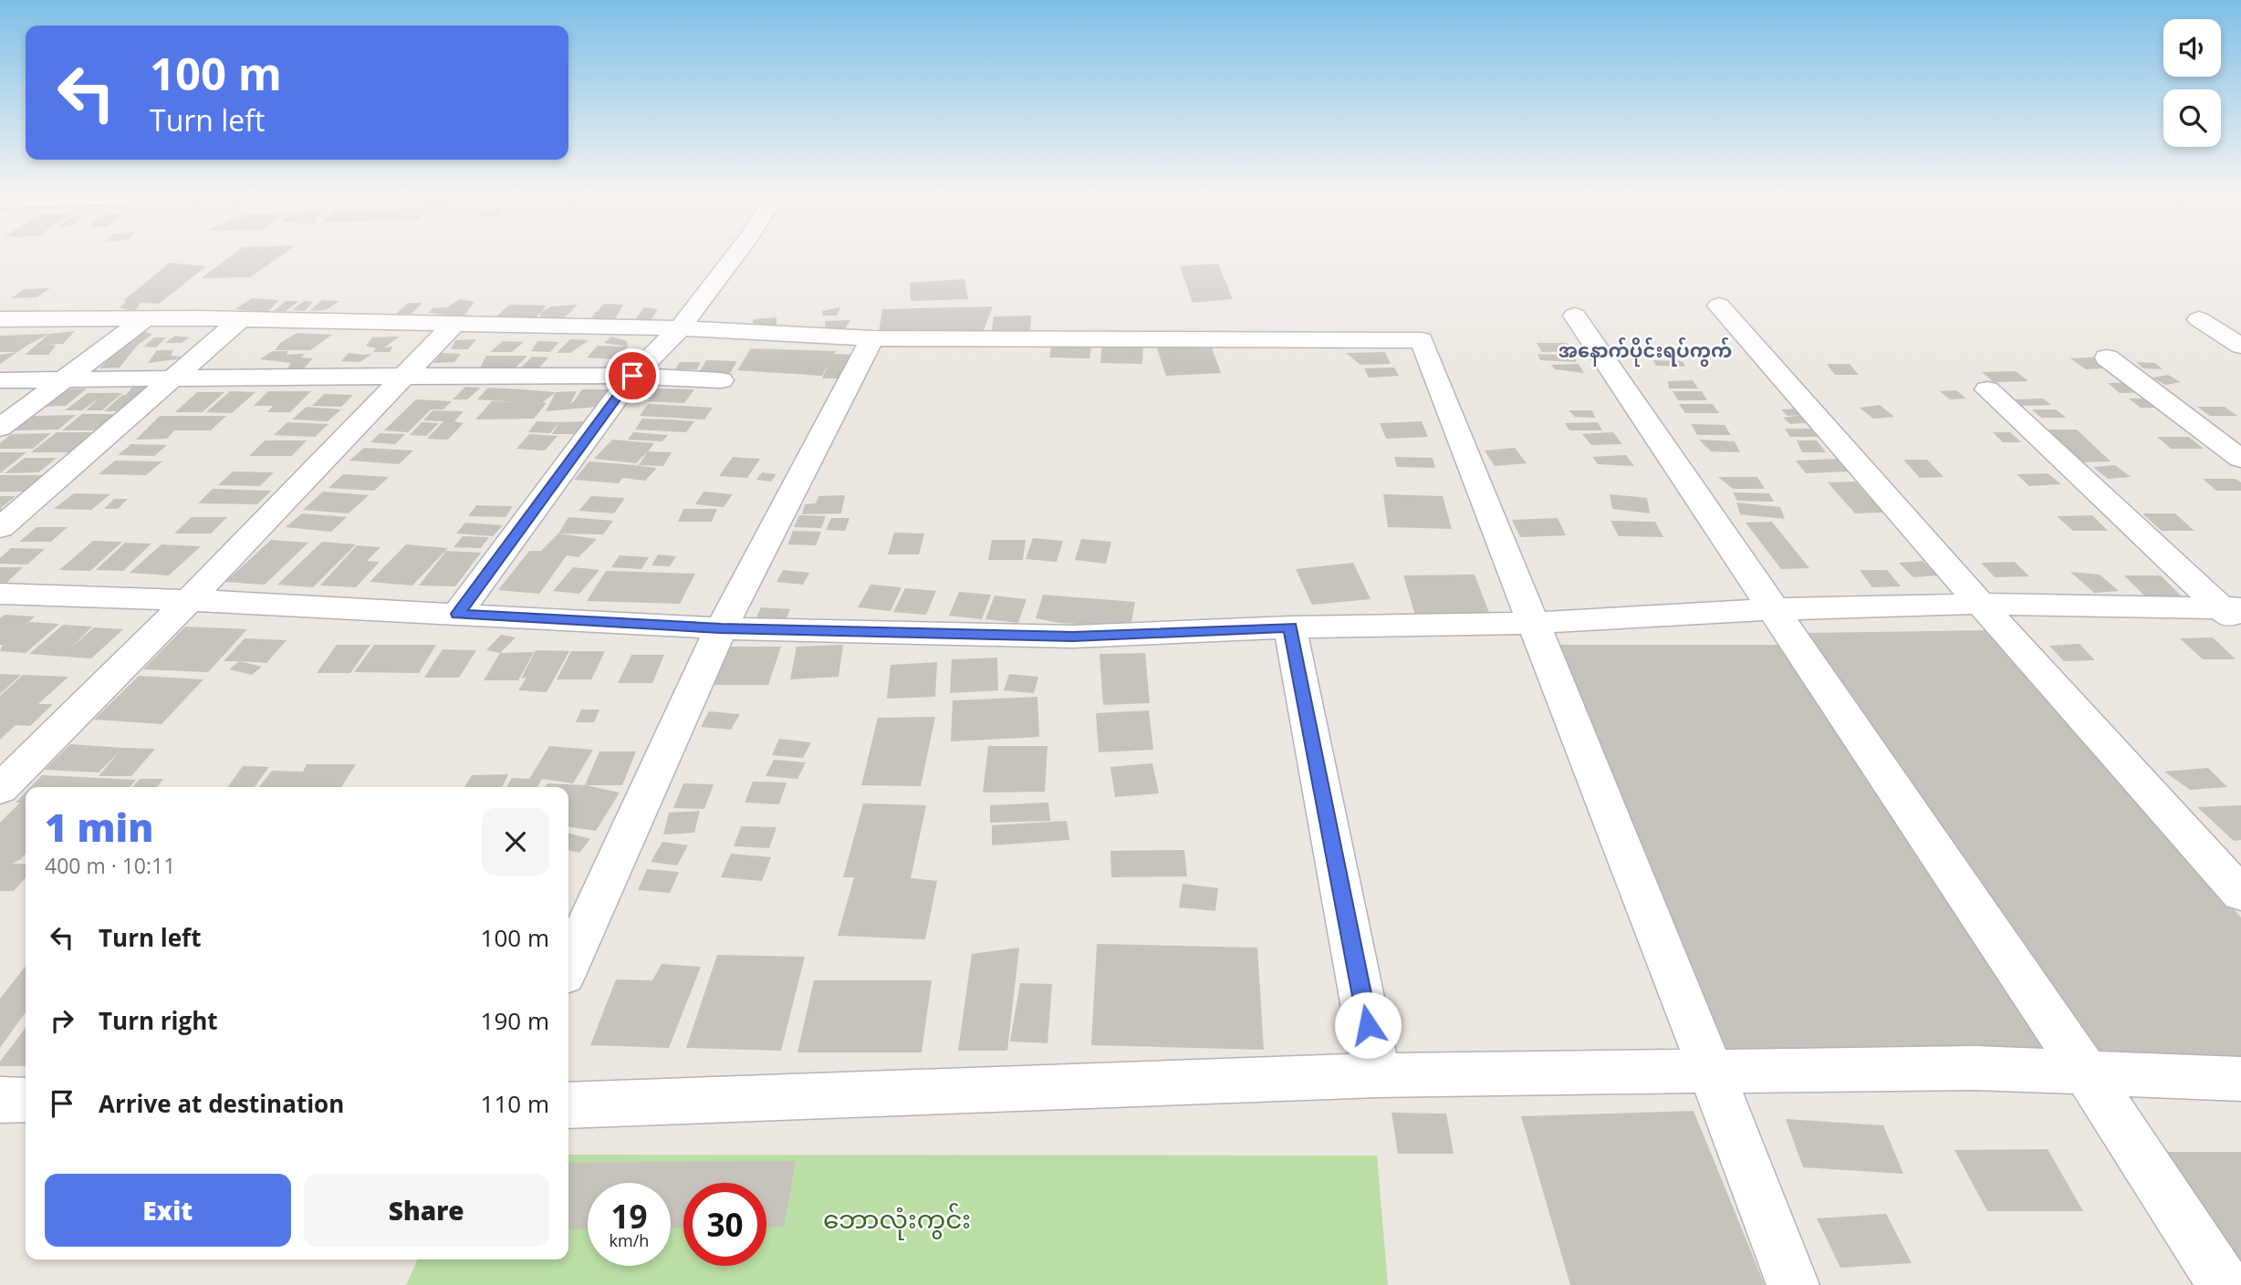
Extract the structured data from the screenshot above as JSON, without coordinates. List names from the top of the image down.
{
  "districts": ["အနောက်ပိုင်းရပ်ကွက်"],
  "parks": ["ဘောလုံးကွင်း"],
  "page": {
    "turn": ["100 m", "Turn left"],
    "heading": ["1 min", "400 m · 10:11"],
    "list": [
      {
        "name": "Turn left",
        "value": "100 m"
      },
      {
        "name": "Turn right",
        "value": "190 m"
      },
      {
        "name": "Arrive at destination",
        "value": "110 m"
      }
    ],
    "buttons": ["Exit", "Share"],
    "speed": "19 km/h",
    "limit": "30"
  }
}
